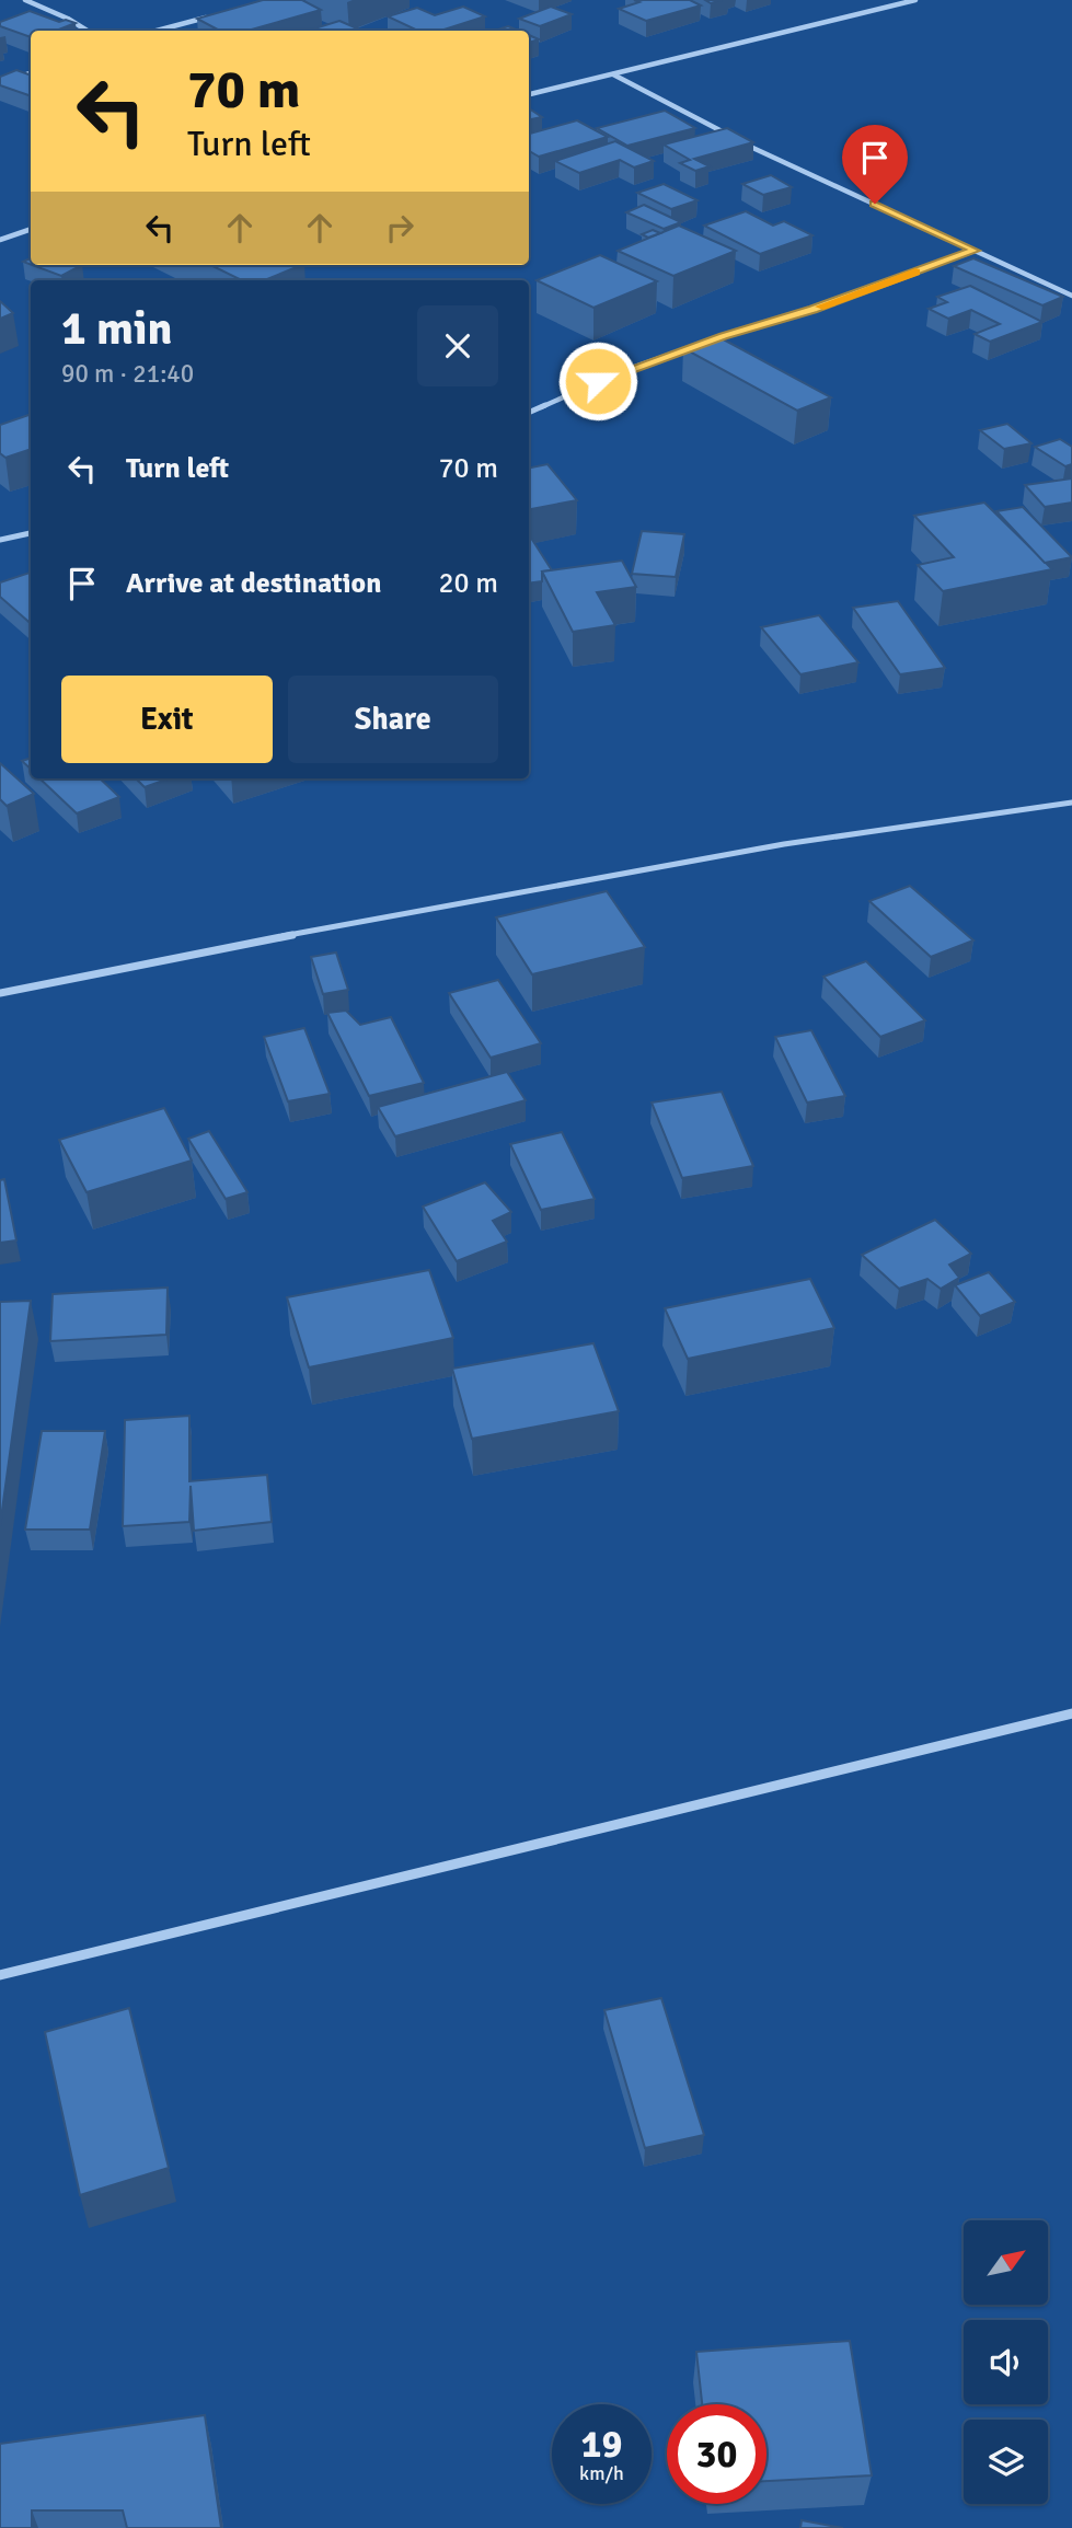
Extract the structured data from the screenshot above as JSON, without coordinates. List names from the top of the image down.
{
  "north": "top right",
  "page": {
    "turn": ["70 m", "Turn left"],
    "heading": ["1 min", "90 m · 21:40"],
    "list": [
      {
        "name": "Turn left",
        "value": "70 m"
      },
      {
        "name": "Arrive at destination",
        "value": "20 m"
      }
    ],
    "buttons": ["Exit", "Share"],
    "speed": "19 km/h",
    "limit": "30"
  }
}
